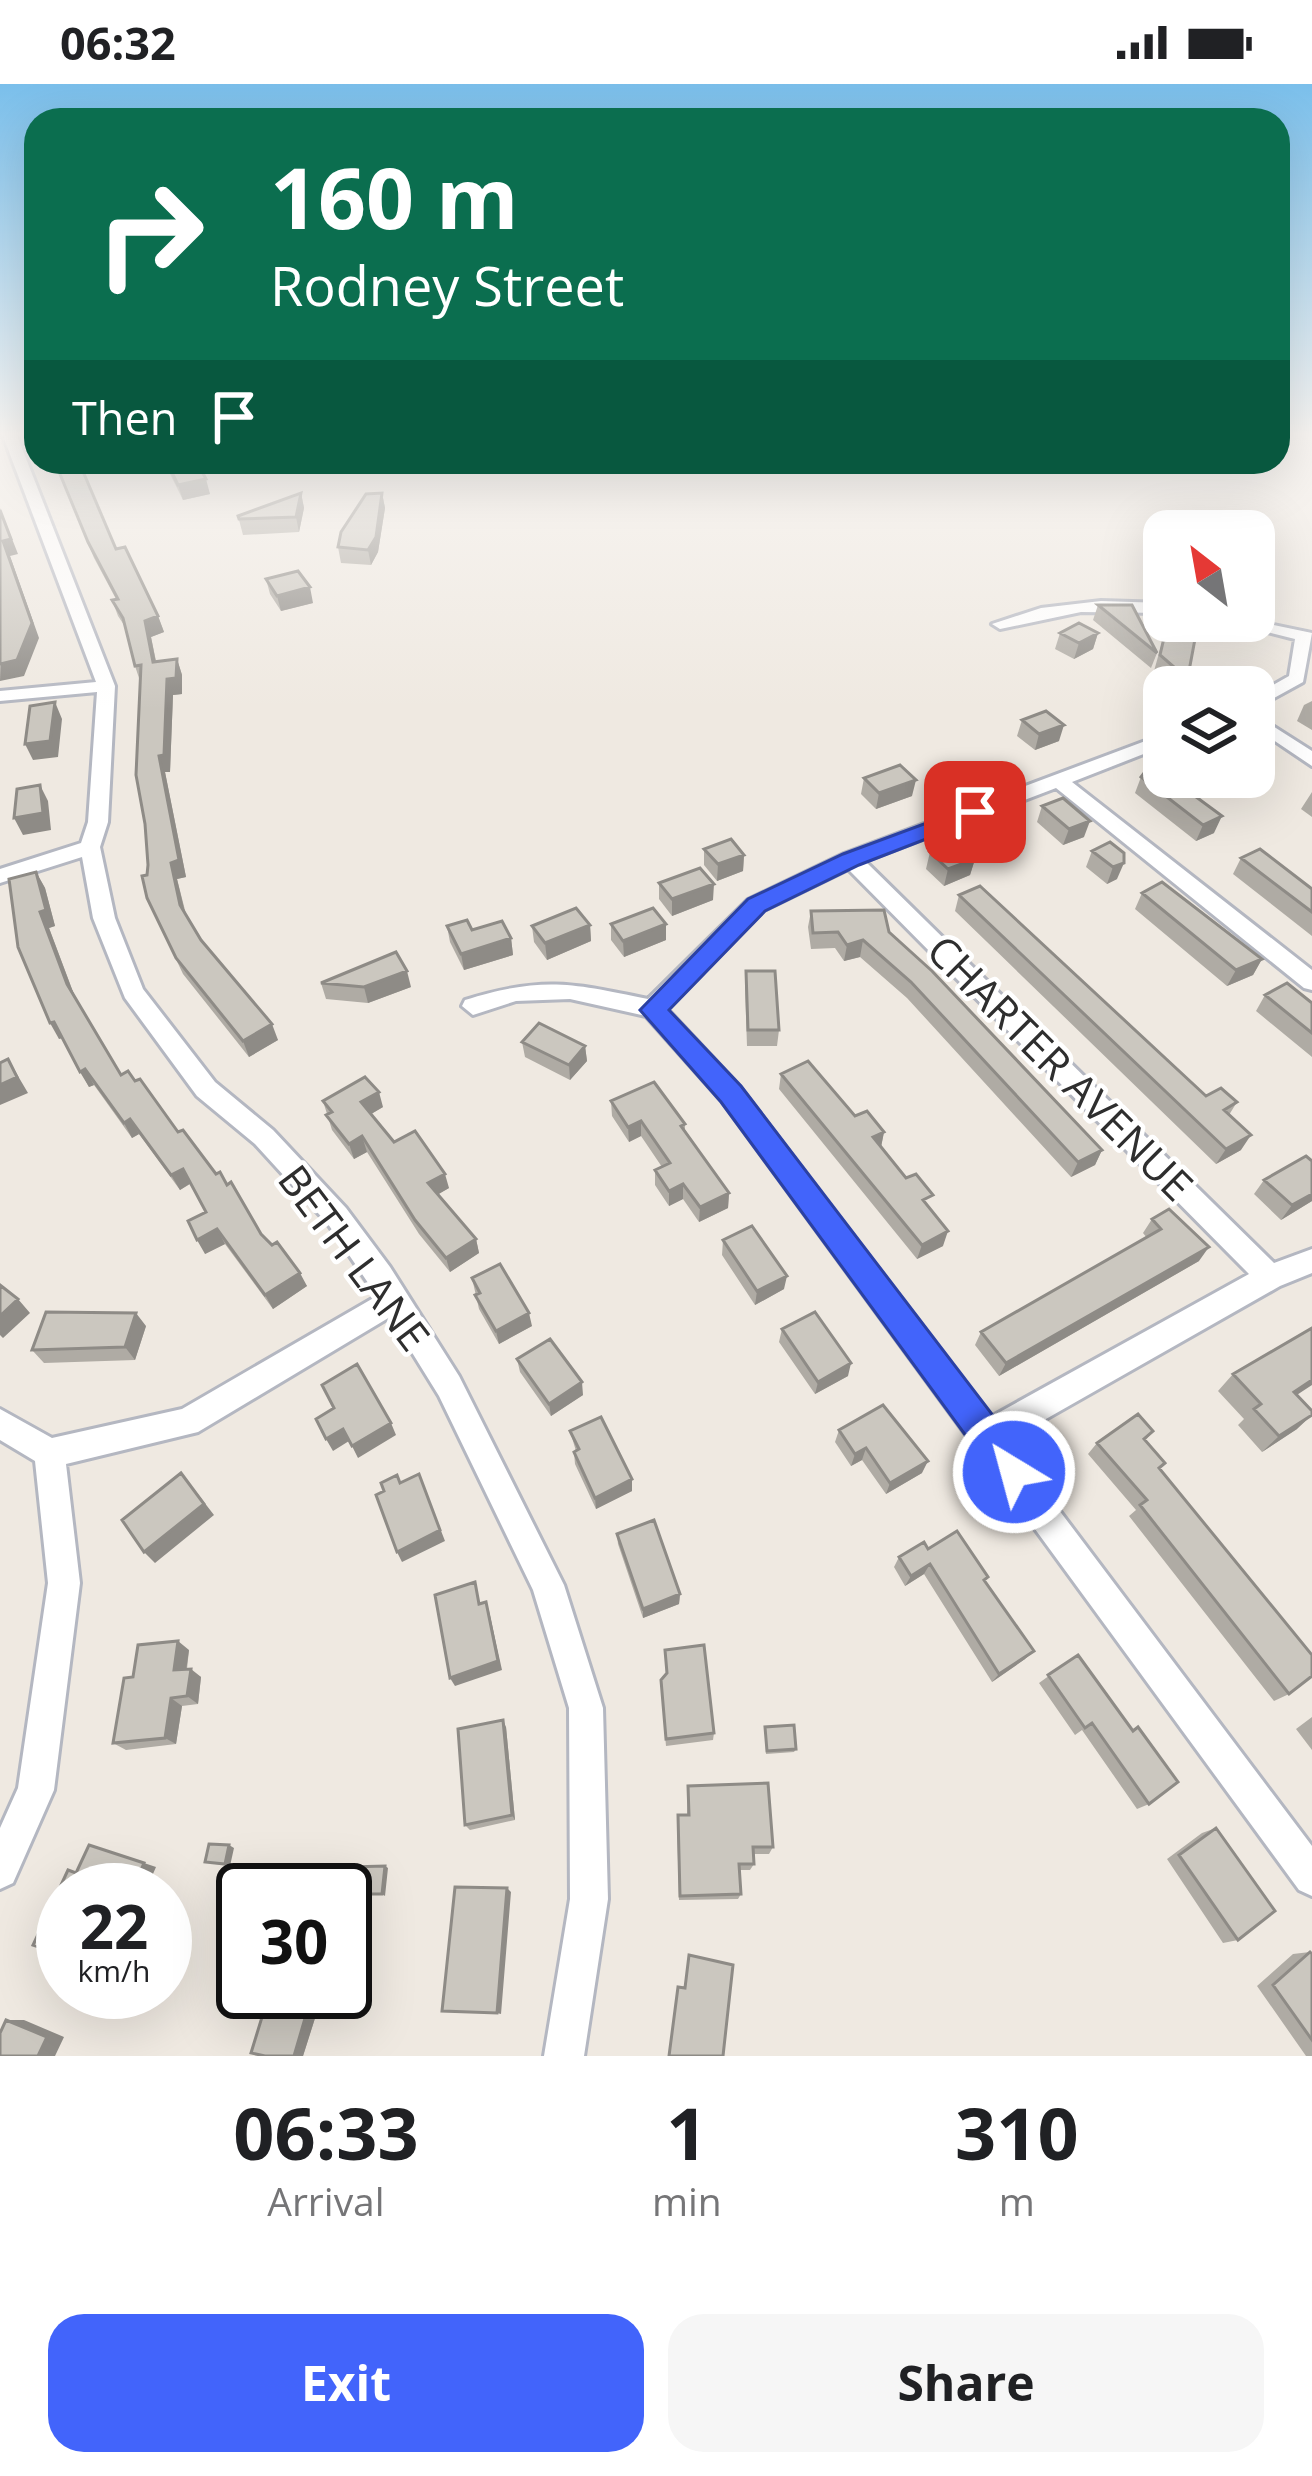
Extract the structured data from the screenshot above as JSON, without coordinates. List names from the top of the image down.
{
  "streets": {
    "street": ["CHARTER AVENUE", "BETH LANE"]
  },
  "north": "top left",
  "page": {
    "status": "06:32",
    "turn": ["160 m", "Rodney Street"],
    "then": "Then",
    "speed": "22 km/h",
    "limit": "30",
    "eta": [
      "06:33",
      "Arrival",
      "1",
      "min",
      "310",
      "m"
    ],
    "buttons": ["Exit", "Share"]
  }
}
